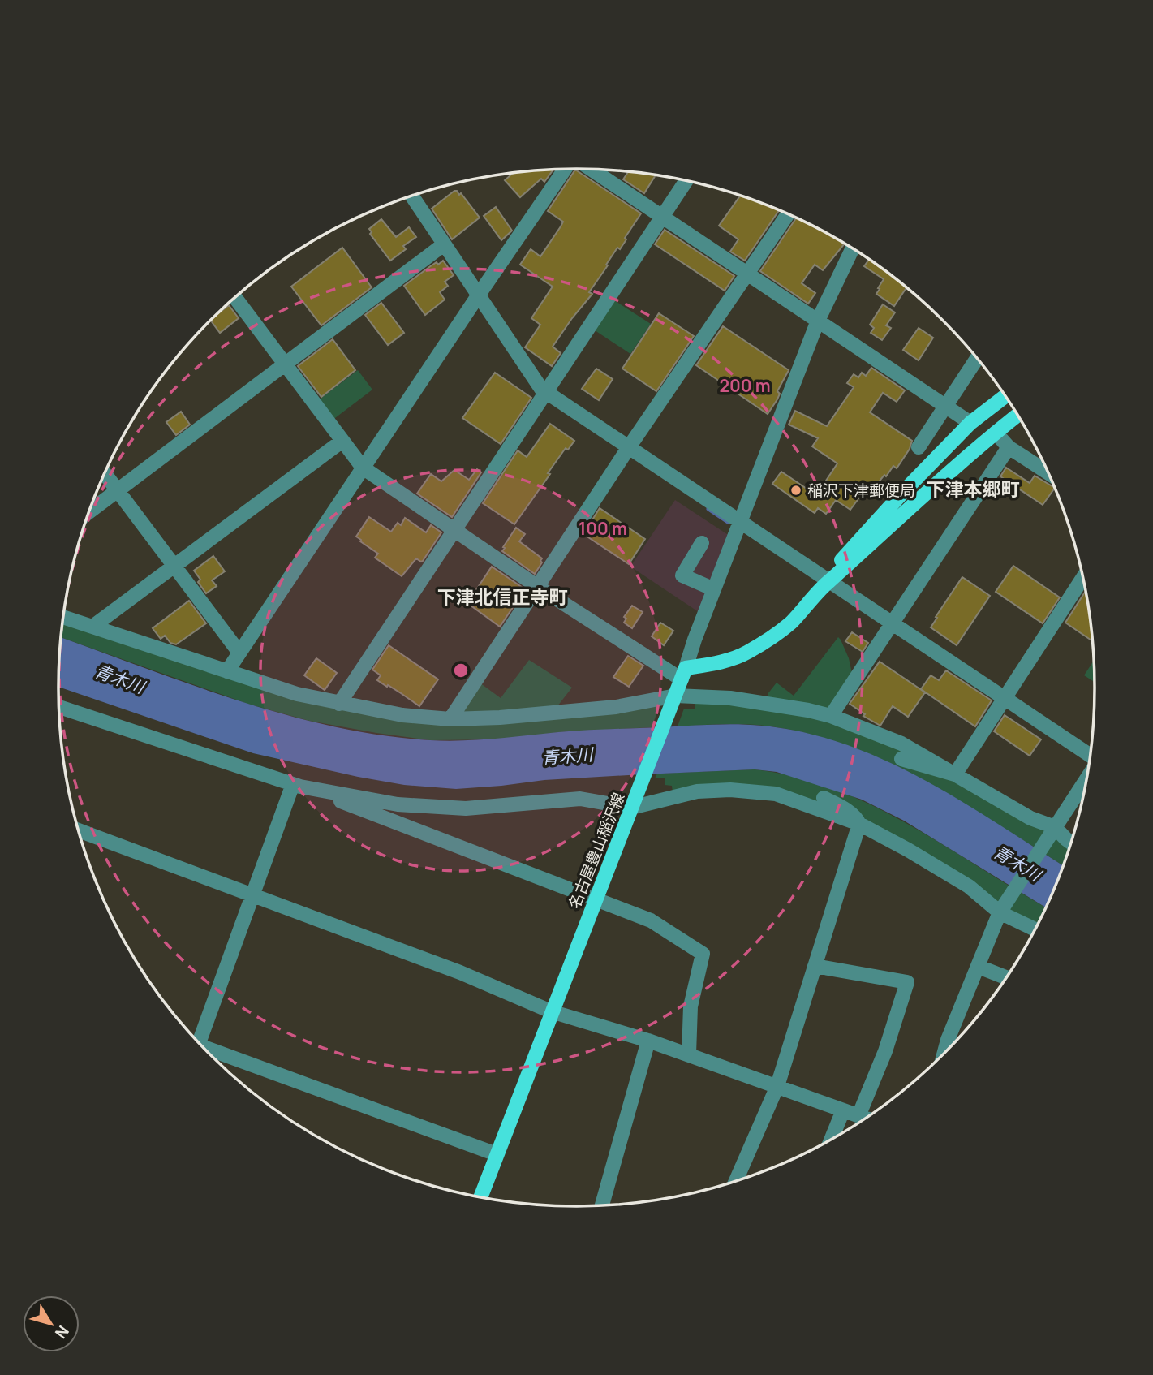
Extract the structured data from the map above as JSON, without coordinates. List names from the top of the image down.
{
  "streets": {
    "main road": ["名古屋豊山稲沢線"]
  },
  "districts": ["下津本郷町", "下津北信正寺町"],
  "water": ["青木川"],
  "places": ["稲沢下津郵便局"],
  "north": "bottom right",
  "rings": ["200 m", "100 m"]
}
